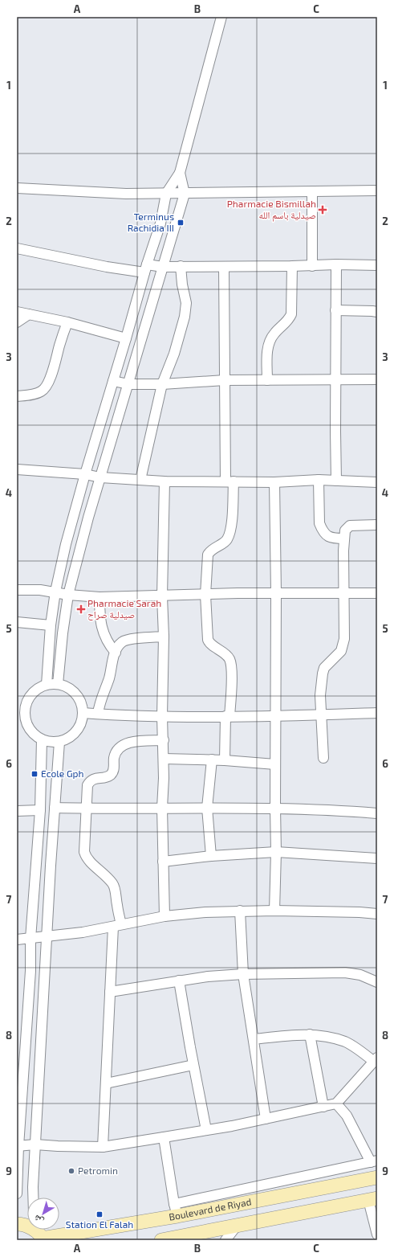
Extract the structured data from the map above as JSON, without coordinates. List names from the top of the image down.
{
  "streets": {
    "main road": ["Boulevard de Riyad"]
  },
  "places": {
    "health": ["Pharmacie Bismillah صيدلية باسم الله", "Pharmacie Sarah صيدلية صراح"],
    "transit": ["Terminus Rachidia III", "Ecole Gph", "Station El Falah"],
    "other": ["Petromin"]
  },
  "north": "bottom left",
  "grid": {
    "columns": ["A", "B", "C"],
    "rows": [
      "1",
      "2",
      "3",
      "4",
      "5",
      "6",
      "7",
      "8",
      "9"
    ]
  }
}
